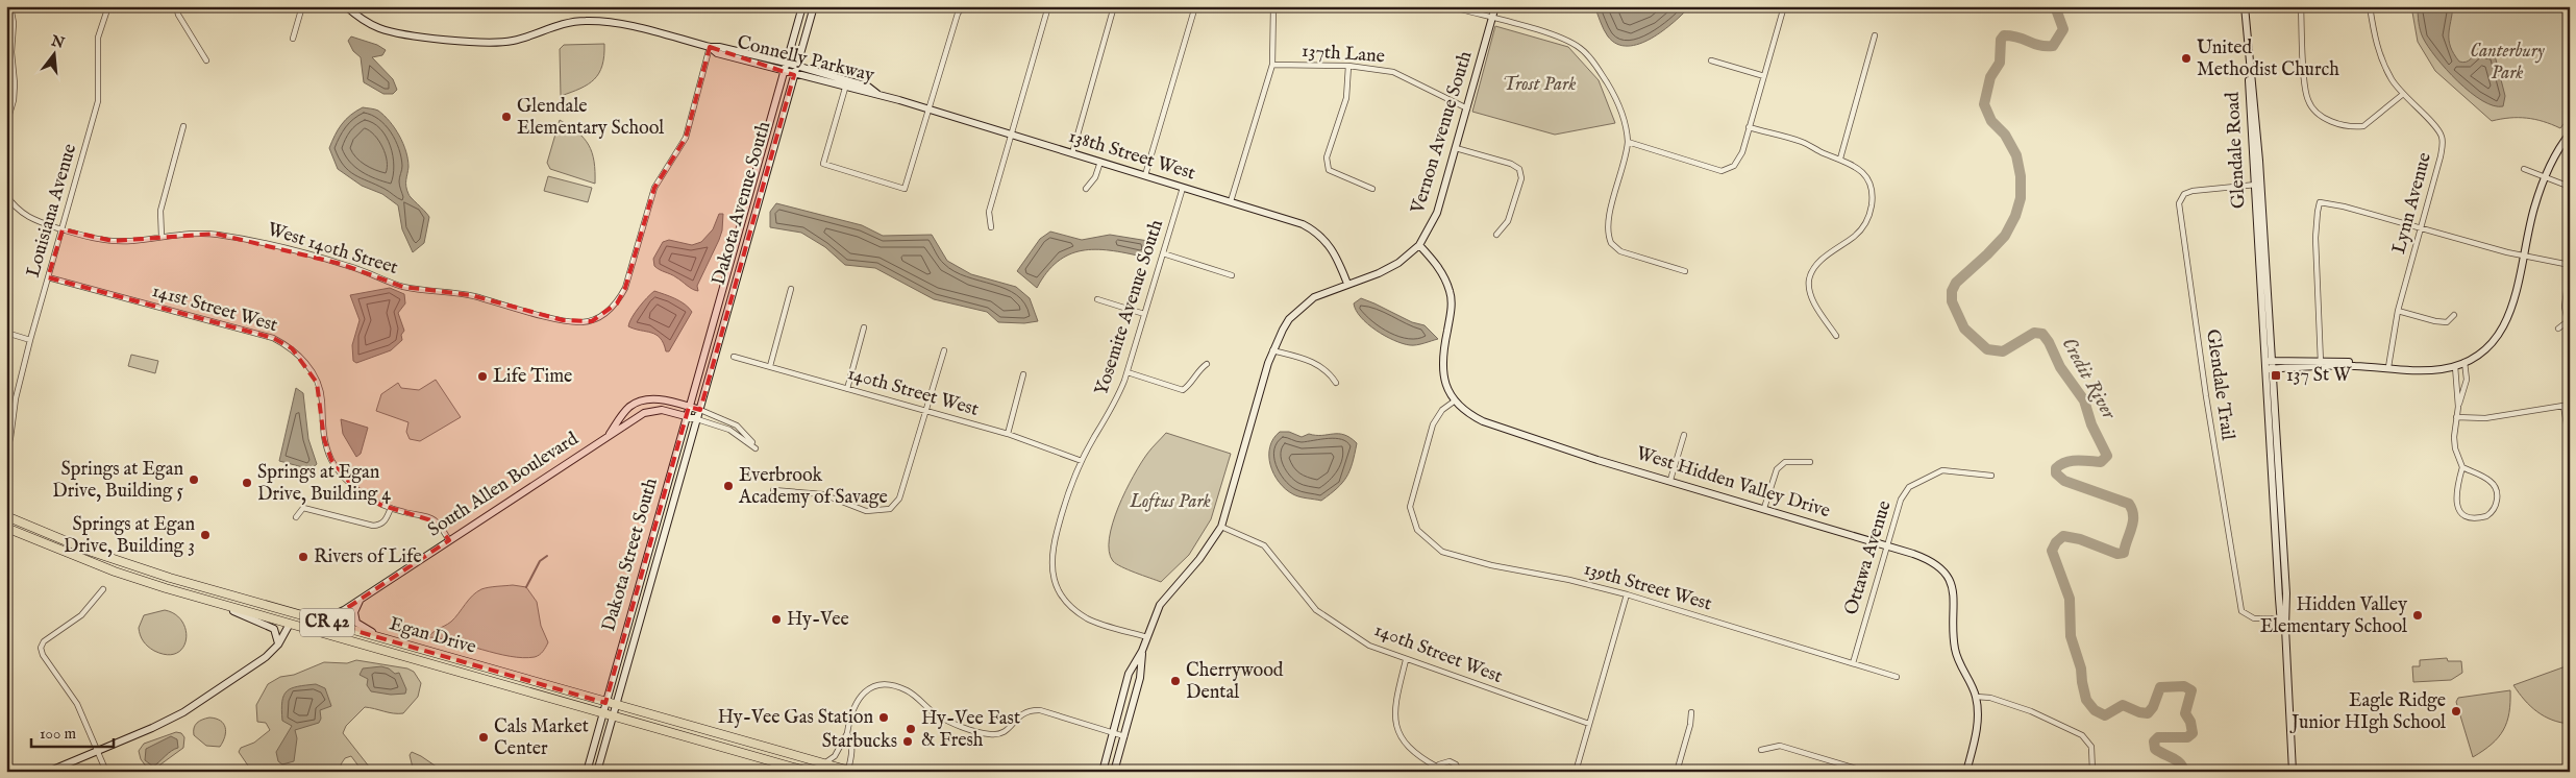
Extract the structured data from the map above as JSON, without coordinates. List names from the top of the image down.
{
  "streets": {
    "highway": ["CR 42", "Egan Drive"],
    "street": [
      "137th Lane",
      "Connelly Parkway",
      "Vernon Avenue South",
      "Glendale Road",
      "138th Street West",
      "Dakota Avenue South",
      "Lynn Avenue",
      "Louisiana Avenue",
      "West 140th Street",
      "Yosemite Avenue South",
      "141st Street West",
      "Glendale Trail",
      "140th Street West",
      "West Hidden Valley Drive",
      "South Allen Boulevard",
      "Dakota Street South",
      "Ottawa Avenue",
      "139th Street West"
    ]
  },
  "crossings": [
    ["137th Lane", "Vernon Avenue South"],
    ["Connelly Parkway", "138th Street West"],
    ["Connelly Parkway", "Dakota Avenue South"],
    ["Connelly Parkway", "West 140th Street"],
    ["Vernon Avenue South", "138th Street West"],
    ["Vernon Avenue South", "Yosemite Avenue South"],
    ["Vernon Avenue South", "140th Street West"],
    ["Glendale Road", "Glendale Trail"],
    ["138th Street West", "Yosemite Avenue South"],
    ["Dakota Avenue South", "South Allen Boulevard"],
    ["Dakota Avenue South", "Dakota Street South"],
    ["Louisiana Avenue", "West 140th Street"],
    ["Louisiana Avenue", "141st Street West"],
    ["Yosemite Avenue South", "140th Street West"],
    ["141st Street West", "South Allen Boulevard"],
    ["West Hidden Valley Drive", "Ottawa Avenue"],
    ["West Hidden Valley Drive", "139th Street West"],
    ["South Allen Boulevard", "Dakota Street South"],
    ["South Allen Boulevard", "Egan Drive"],
    ["Dakota Street South", "Egan Drive"],
    ["Ottawa Avenue", "139th Street West"]
  ],
  "water": ["Credit River"],
  "parks": ["Canterbury Park", "Trost Park", "Loftus Park"],
  "places": {
    "other": [
      "United Methodist Church",
      "Glendale Elementary School",
      "Life Time",
      "Springs at Egan Drive, Building 5",
      "Springs at Egan Drive, Building 4",
      "Everbrook Academy of Savage",
      "Springs at Egan Drive, Building 3",
      "Rivers of Life",
      "Hidden Valley Elementary School",
      "Hy-Vee",
      "Cherrywood Dental",
      "Eagle Ridge Junior HIgh School",
      "Hy-Vee Gas Station",
      "Hy-Vee Fast & Fresh",
      "Cals Market Center",
      "Starbucks"
    ],
    "transit": ["137 St W"]
  },
  "scale_bar": "100 m",
  "north": "top"
}
